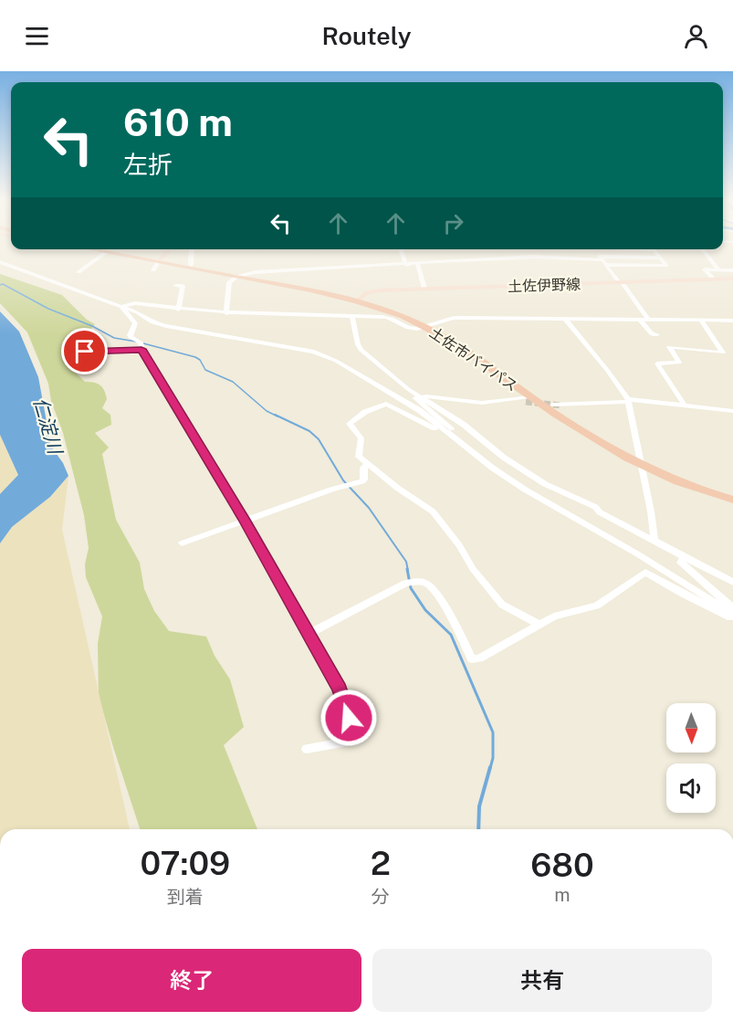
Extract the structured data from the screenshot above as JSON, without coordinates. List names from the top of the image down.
{
  "streets": {
    "highway": ["土佐市バイパス"],
    "main road": ["土佐伊野線"]
  },
  "crossings": [
    ["土佐伊野線", "土佐市バイパス"]
  ],
  "water": ["仁淀川"],
  "north": "bottom",
  "page": {
    "header": "Routely",
    "turn": ["610 m", "左折"],
    "eta": [
      "07:09",
      "到着",
      "2",
      "分",
      "680",
      "m"
    ],
    "buttons": ["終了", "共有"]
  }
}
